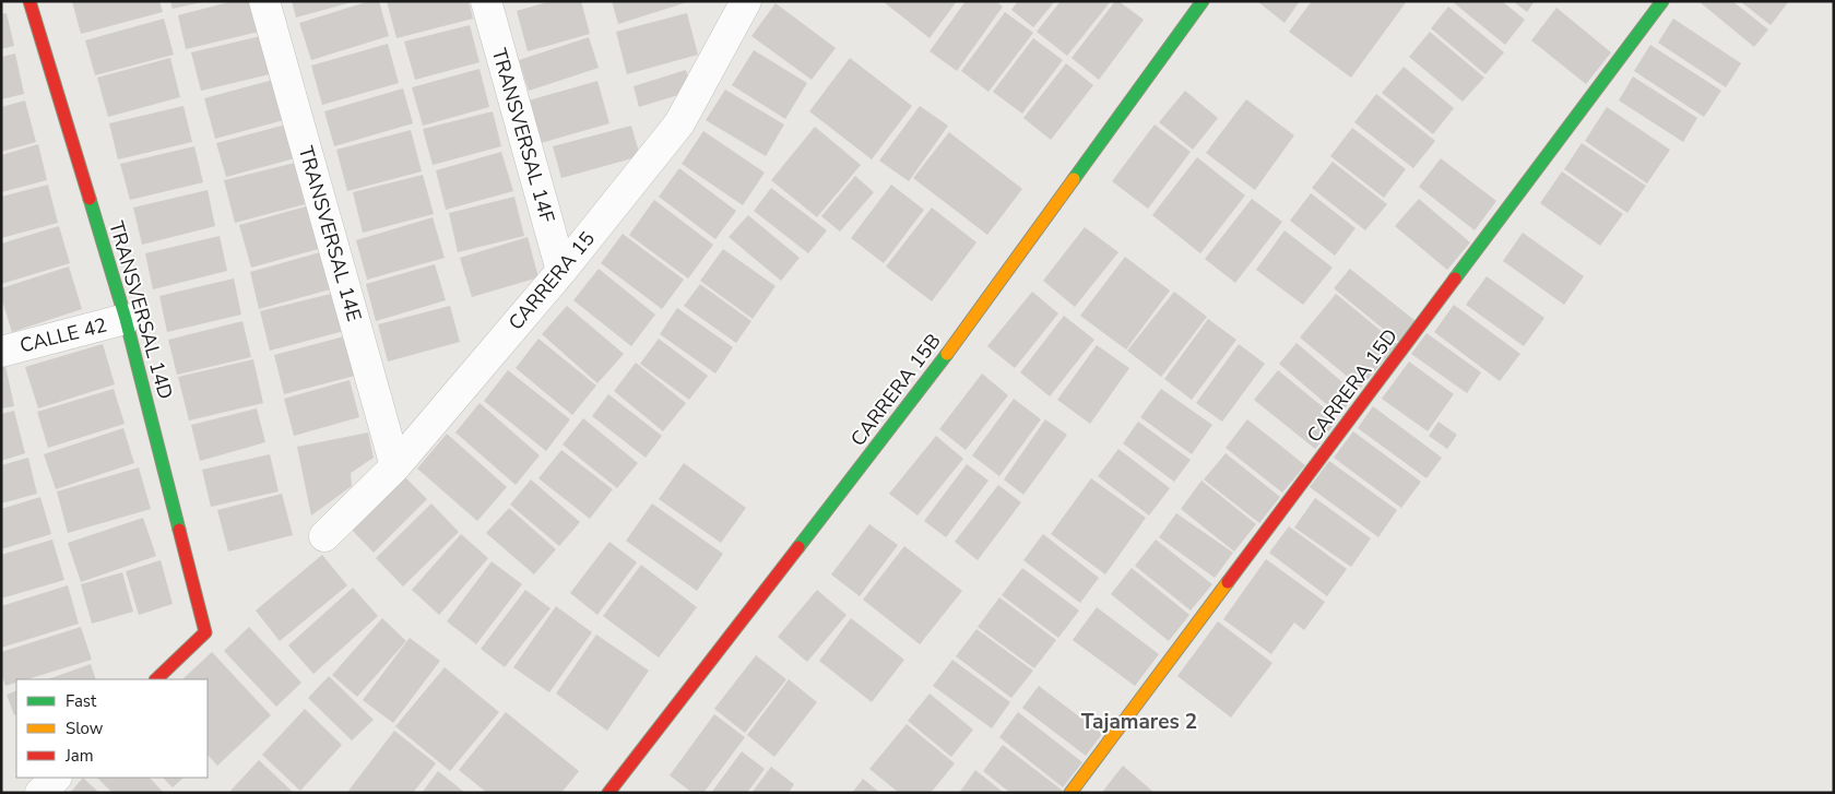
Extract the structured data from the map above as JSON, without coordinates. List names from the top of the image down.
{
  "streets": {
    "street": [
      "TRANSVERSAL 14F",
      "TRANSVERSAL 14E",
      "CARRERA 15",
      "TRANSVERSAL 14D",
      "CALLE 42",
      "CARRERA 15D",
      "CARRERA 15B"
    ]
  },
  "crossings": [
    ["TRANSVERSAL 14F", "CARRERA 15"],
    ["TRANSVERSAL 14E", "CARRERA 15"],
    ["TRANSVERSAL 14D", "CALLE 42"]
  ],
  "districts": ["Tajamares 2"],
  "legend": ["Fast", "Slow", "Jam"]
}
